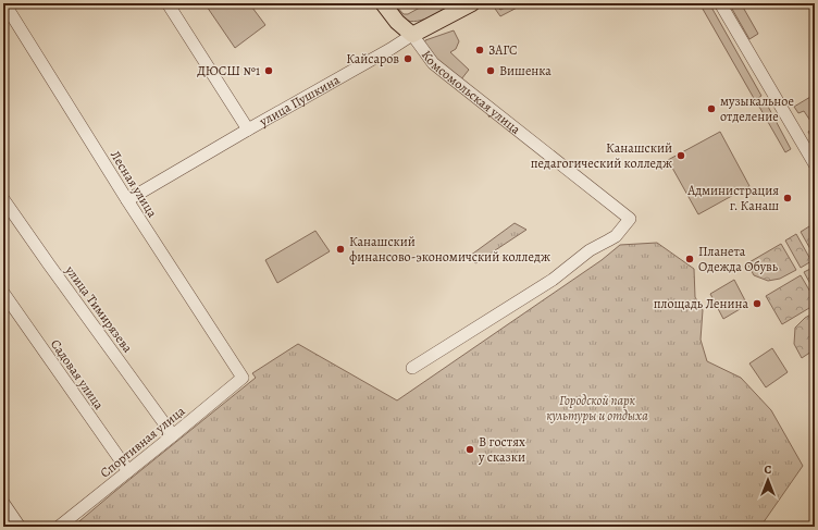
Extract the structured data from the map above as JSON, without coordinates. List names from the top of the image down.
{
  "streets": {
    "main road": ["Комсомольская улица", "улица Пушкина"],
    "street": [
      "Лесная улица",
      "улица Тимирязева",
      "Садовая улица",
      "Спортивная улица"
    ]
  },
  "crossings": [
    ["Комсомольская улица", "улица Пушкина"],
    ["улица Пушкина", "Лесная улица"],
    ["Лесная улица", "Спортивная улица"],
    ["улица Тимирязева", "Спортивная улица"],
    ["Садовая улица", "Спортивная улица"]
  ],
  "parks": ["Городской парк культуры и отдыха"],
  "places": [
    "ЗАГС",
    "Кайсаров",
    "ДЮСШ №1",
    "Вишенка",
    "музыкальное отделение",
    "Канашский педагогический колледж",
    "Администрация г. Канаш",
    "Канашский финансово-экономичский колледж",
    "Планета Одежда Обувь",
    "площадь Ленина",
    "В гостях у сказки"
  ],
  "north": "top"
}
